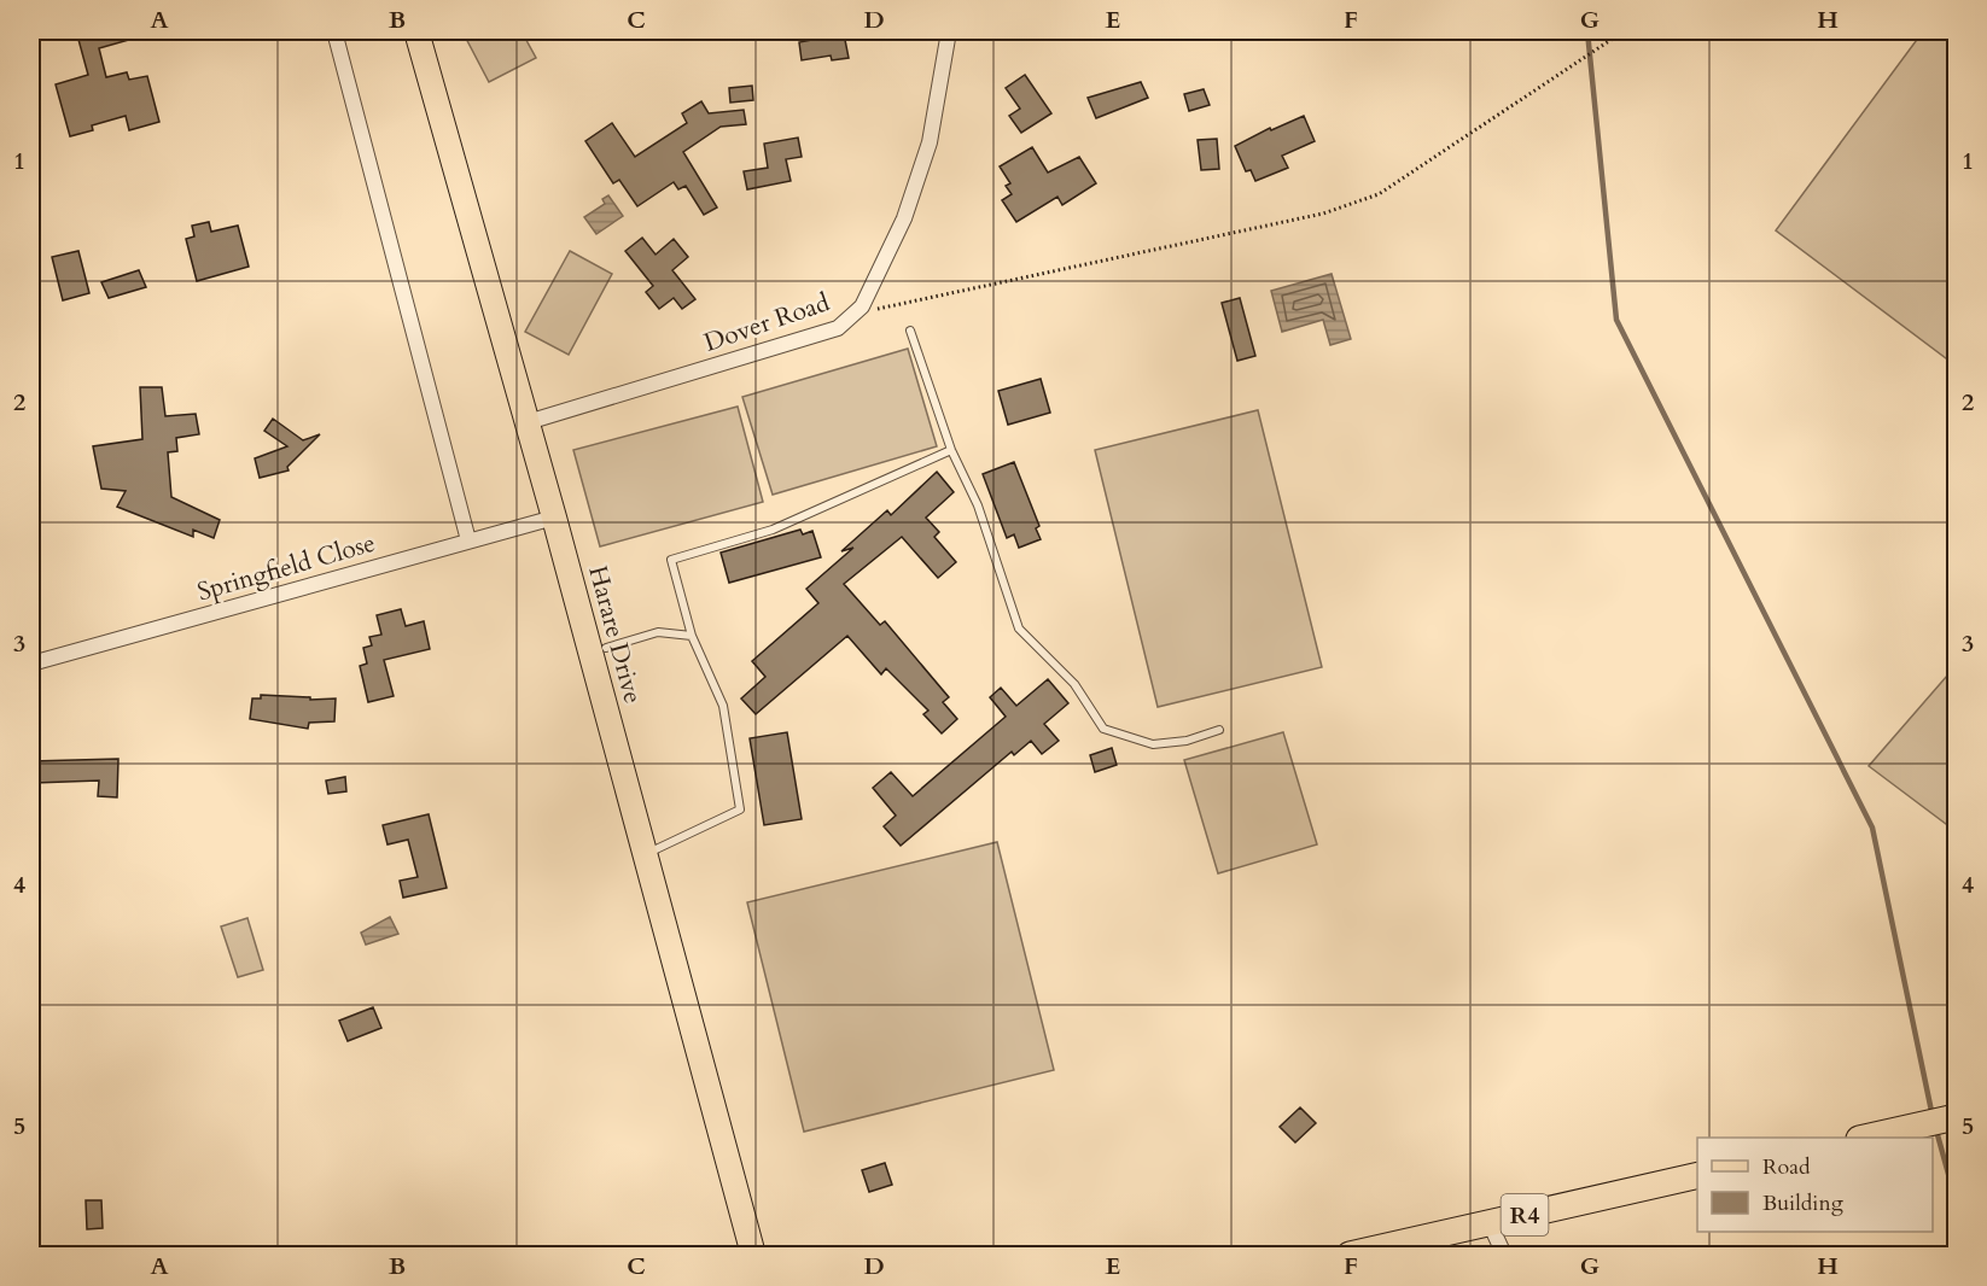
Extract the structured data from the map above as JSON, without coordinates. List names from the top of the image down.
{
  "streets": {
    "highway": ["R4"],
    "main road": ["Harare Drive"],
    "street": ["Dover Road", "Springfield Close"]
  },
  "crossings": [
    ["Dover Road", "Harare Drive"],
    ["Springfield Close", "Harare Drive"]
  ],
  "legend": ["Road", "Building"],
  "grid": {
    "columns": [
      "A",
      "B",
      "C",
      "D",
      "E",
      "F",
      "G",
      "H"
    ],
    "rows": [
      "1",
      "2",
      "3",
      "4",
      "5"
    ]
  }
}
